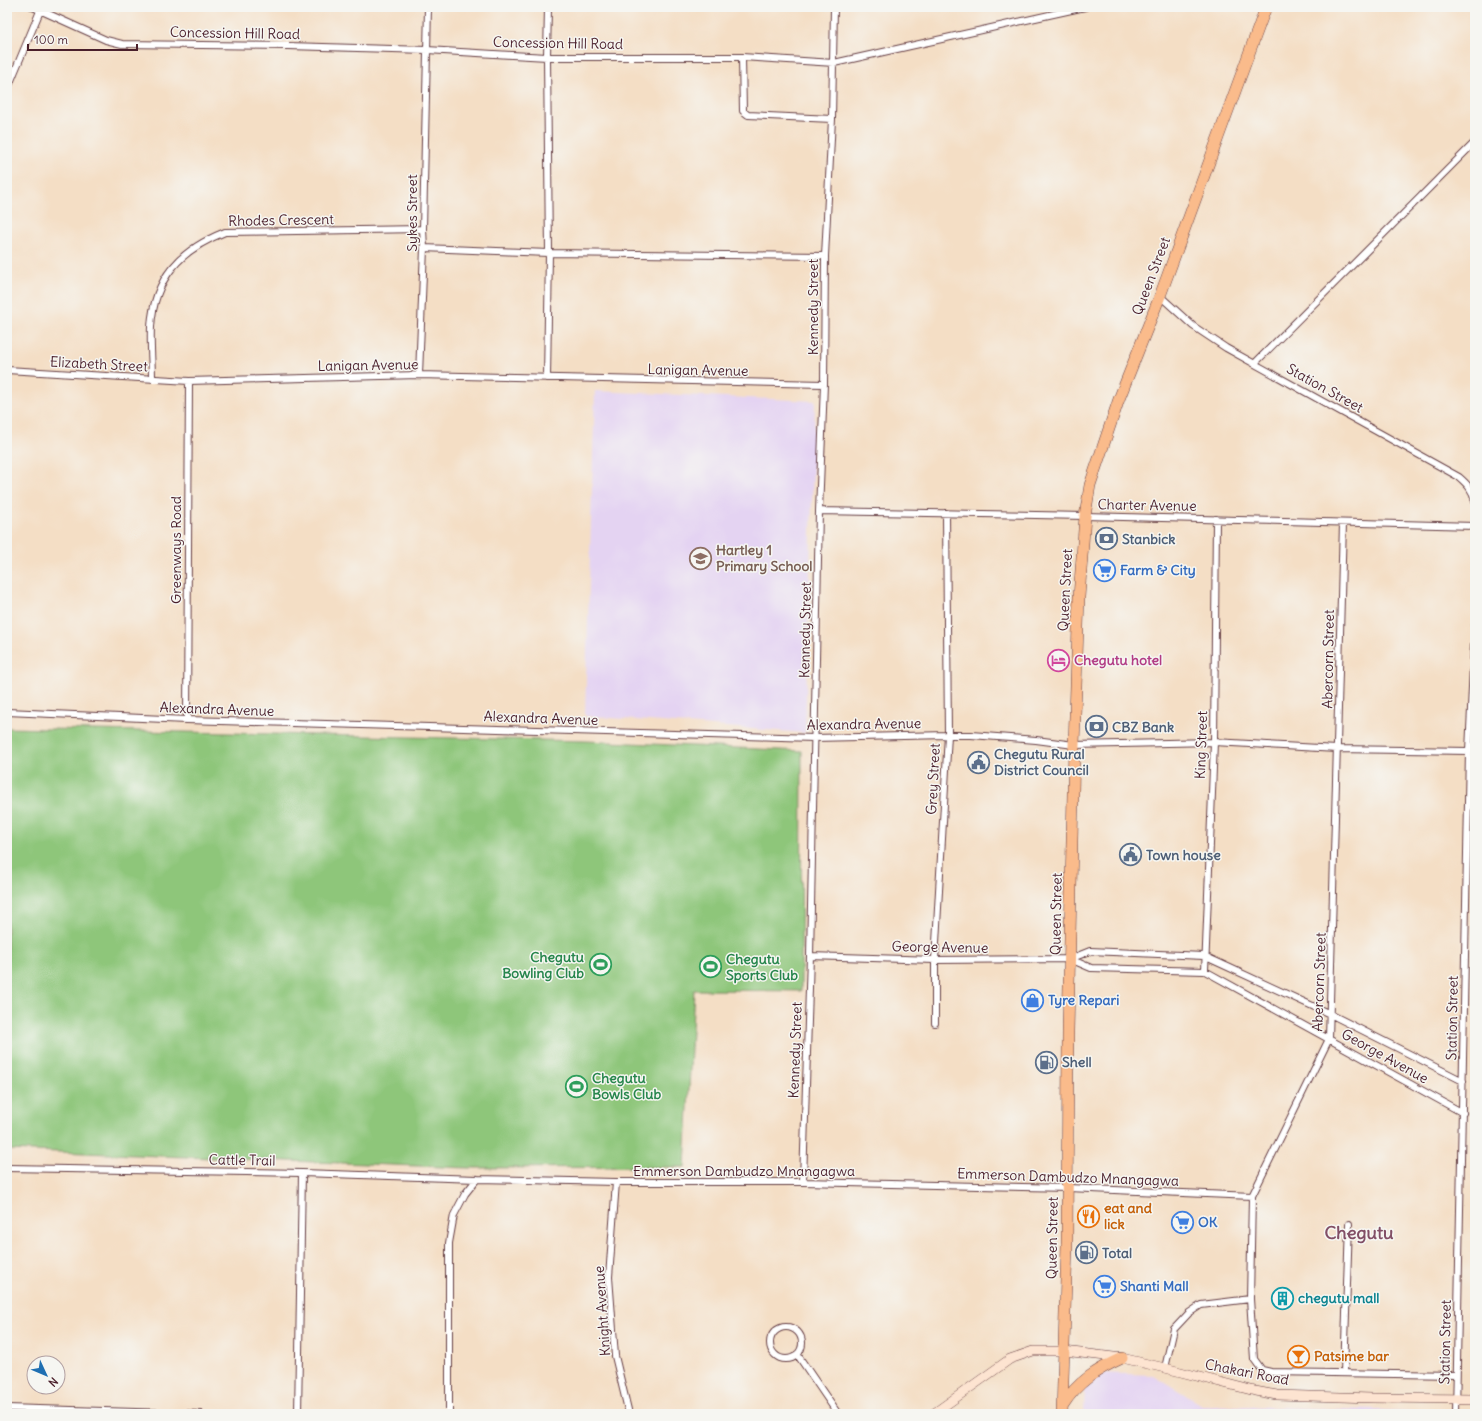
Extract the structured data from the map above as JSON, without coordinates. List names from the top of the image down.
{
  "streets": {
    "highway": ["Queen Street"],
    "main road": ["Chakari Road"],
    "street": [
      "Concession Hill Road",
      "Sykes Street",
      "Rhodes Crescent",
      "Kennedy Street",
      "Elizabeth Street",
      "Lanigan Avenue",
      "Station Street",
      "Charter Avenue",
      "Greenways Road",
      "Abercorn Street",
      "Alexandra Avenue",
      "King Street",
      "Grey Street",
      "George Avenue",
      "Cattle Trail",
      "Emmerson Dambudzo Mnangagwa",
      "Knight Avenue"
    ]
  },
  "crossings": [
    ["Concession Hill Road", "Sykes Street"],
    ["Concession Hill Road", "Kennedy Street"],
    ["Sykes Street", "Rhodes Crescent"],
    ["Sykes Street", "Lanigan Avenue"],
    ["Rhodes Crescent", "Elizabeth Street"],
    ["Queen Street", "Station Street"],
    ["Queen Street", "Charter Avenue"],
    ["Queen Street", "Alexandra Avenue"],
    ["Queen Street", "George Avenue"],
    ["Queen Street", "Emmerson Dambudzo Mnangagwa"],
    ["Queen Street", "Chakari Road"],
    ["Kennedy Street", "Lanigan Avenue"],
    ["Kennedy Street", "Charter Avenue"],
    ["Kennedy Street", "Alexandra Avenue"],
    ["Kennedy Street", "George Avenue"],
    ["Kennedy Street", "Emmerson Dambudzo Mnangagwa"],
    ["Elizabeth Street", "Lanigan Avenue"],
    ["Elizabeth Street", "Greenways Road"],
    ["Lanigan Avenue", "Greenways Road"],
    ["Station Street", "Alexandra Avenue"],
    ["Station Street", "George Avenue"],
    ["Station Street", "Chakari Road"],
    ["Charter Avenue", "Abercorn Street"],
    ["Charter Avenue", "King Street"],
    ["Charter Avenue", "Grey Street"],
    ["Greenways Road", "Alexandra Avenue"],
    ["Abercorn Street", "Alexandra Avenue"],
    ["Abercorn Street", "George Avenue"],
    ["Abercorn Street", "Emmerson Dambudzo Mnangagwa"],
    ["Alexandra Avenue", "King Street"],
    ["Alexandra Avenue", "Grey Street"],
    ["King Street", "George Avenue"],
    ["Grey Street", "George Avenue"],
    ["Cattle Trail", "Emmerson Dambudzo Mnangagwa"],
    ["Emmerson Dambudzo Mnangagwa", "Knight Avenue"]
  ],
  "districts": ["Chegutu"],
  "places": {
    "bank": ["Stanbick", "CBZ Bank"],
    "school or university": ["Hartley 1 Primary School"],
    "supermarket": ["Farm & City", "OK", "Shanti Mall"],
    "hotel": ["Chegutu hotel"],
    "public building": ["Chegutu Rural District Council", "Town house"],
    "sports": ["Chegutu Bowling Club", "Chegutu Sports Club", "Chegutu Bowls Club"],
    "shop": ["Tyre Repari"],
    "fuel station": ["Shell", "Total"],
    "restaurant": ["eat and lick"],
    "building": ["chegutu mall"],
    "bar": ["Patsime bar"]
  },
  "scale_bar": "100 m",
  "north": "bottom right"
}
